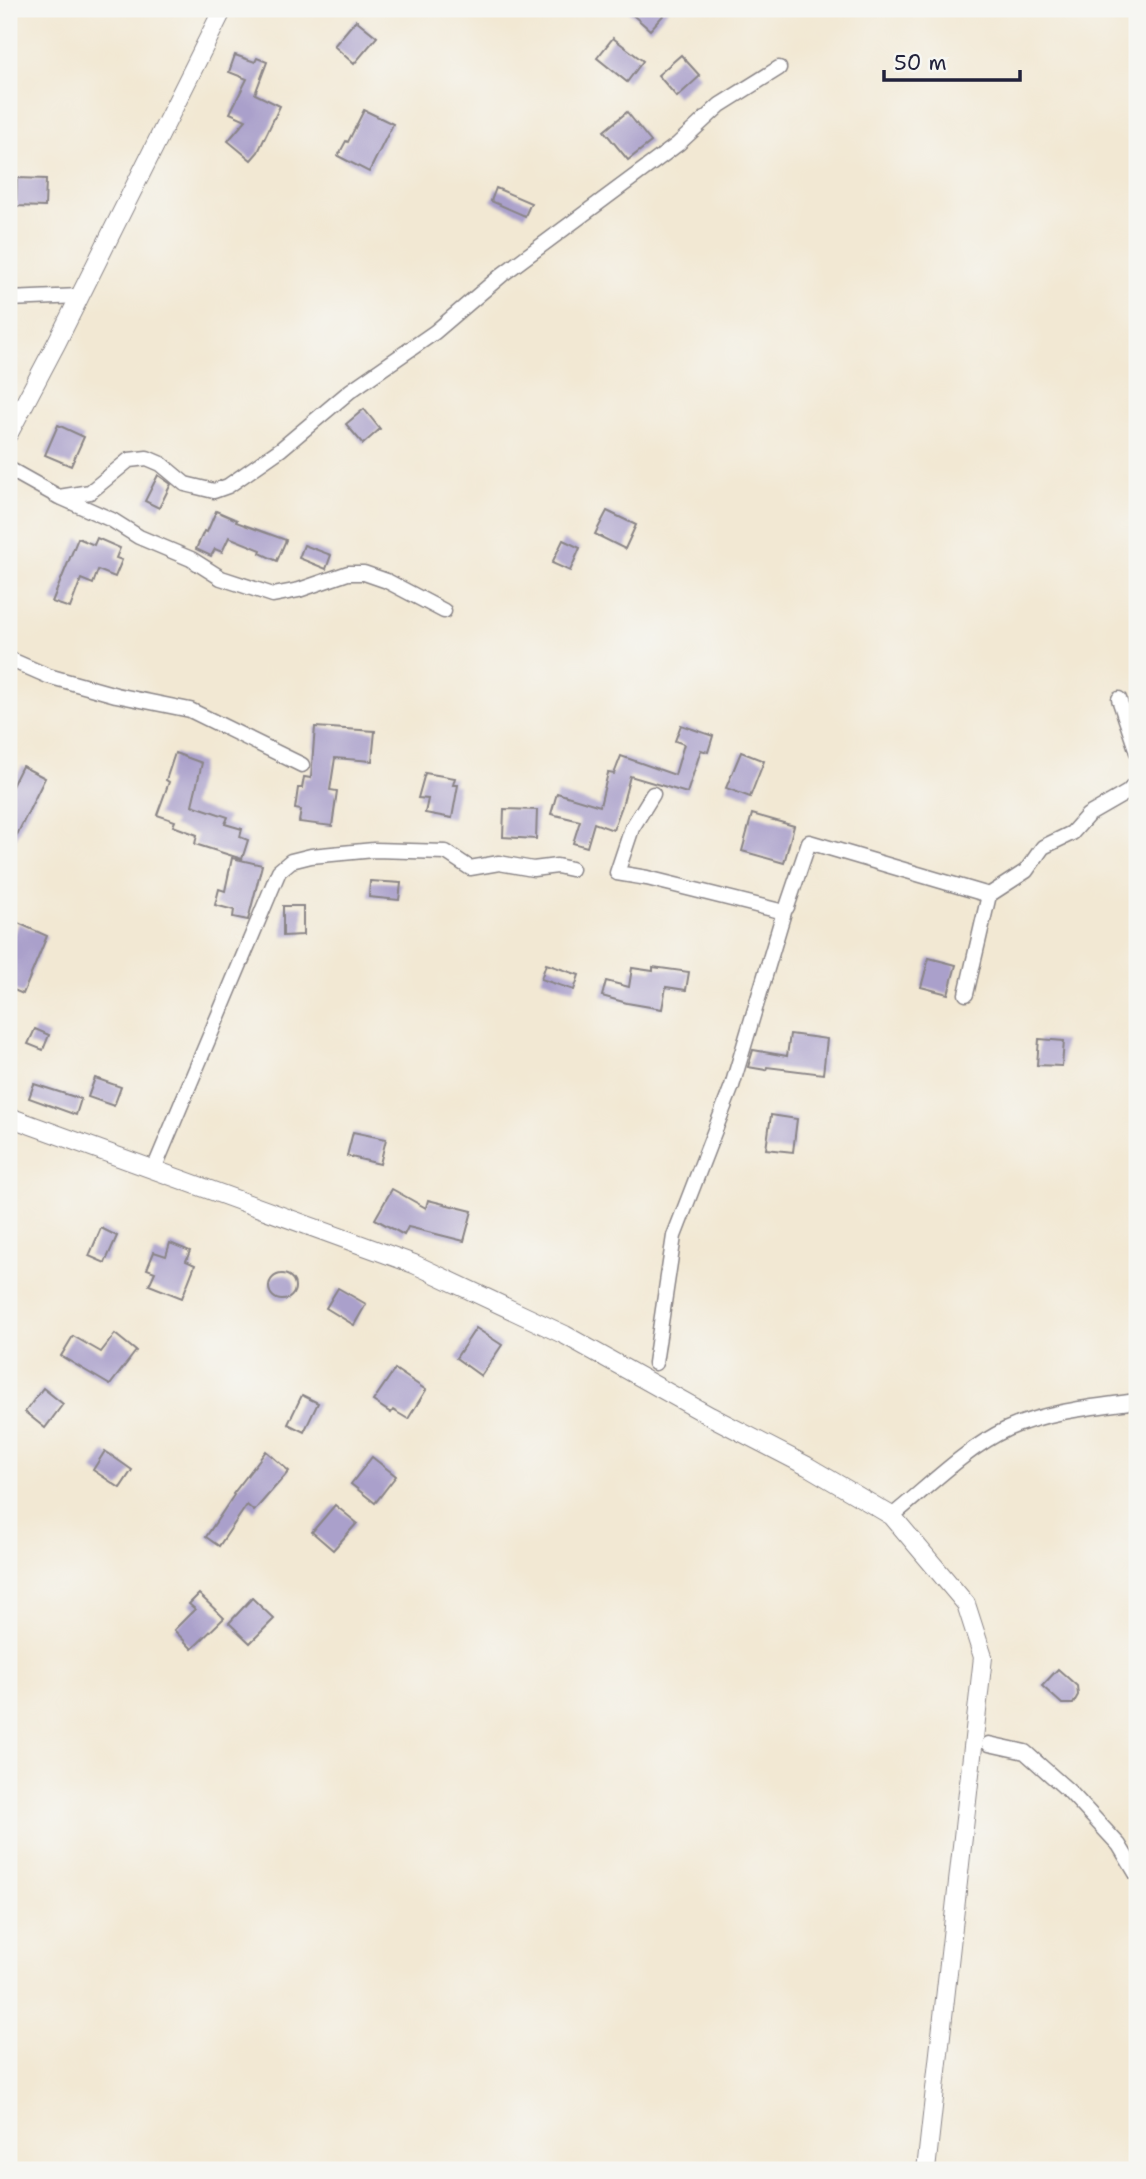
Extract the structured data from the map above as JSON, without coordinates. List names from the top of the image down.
{
  "scale_bar": "50 m"
}
